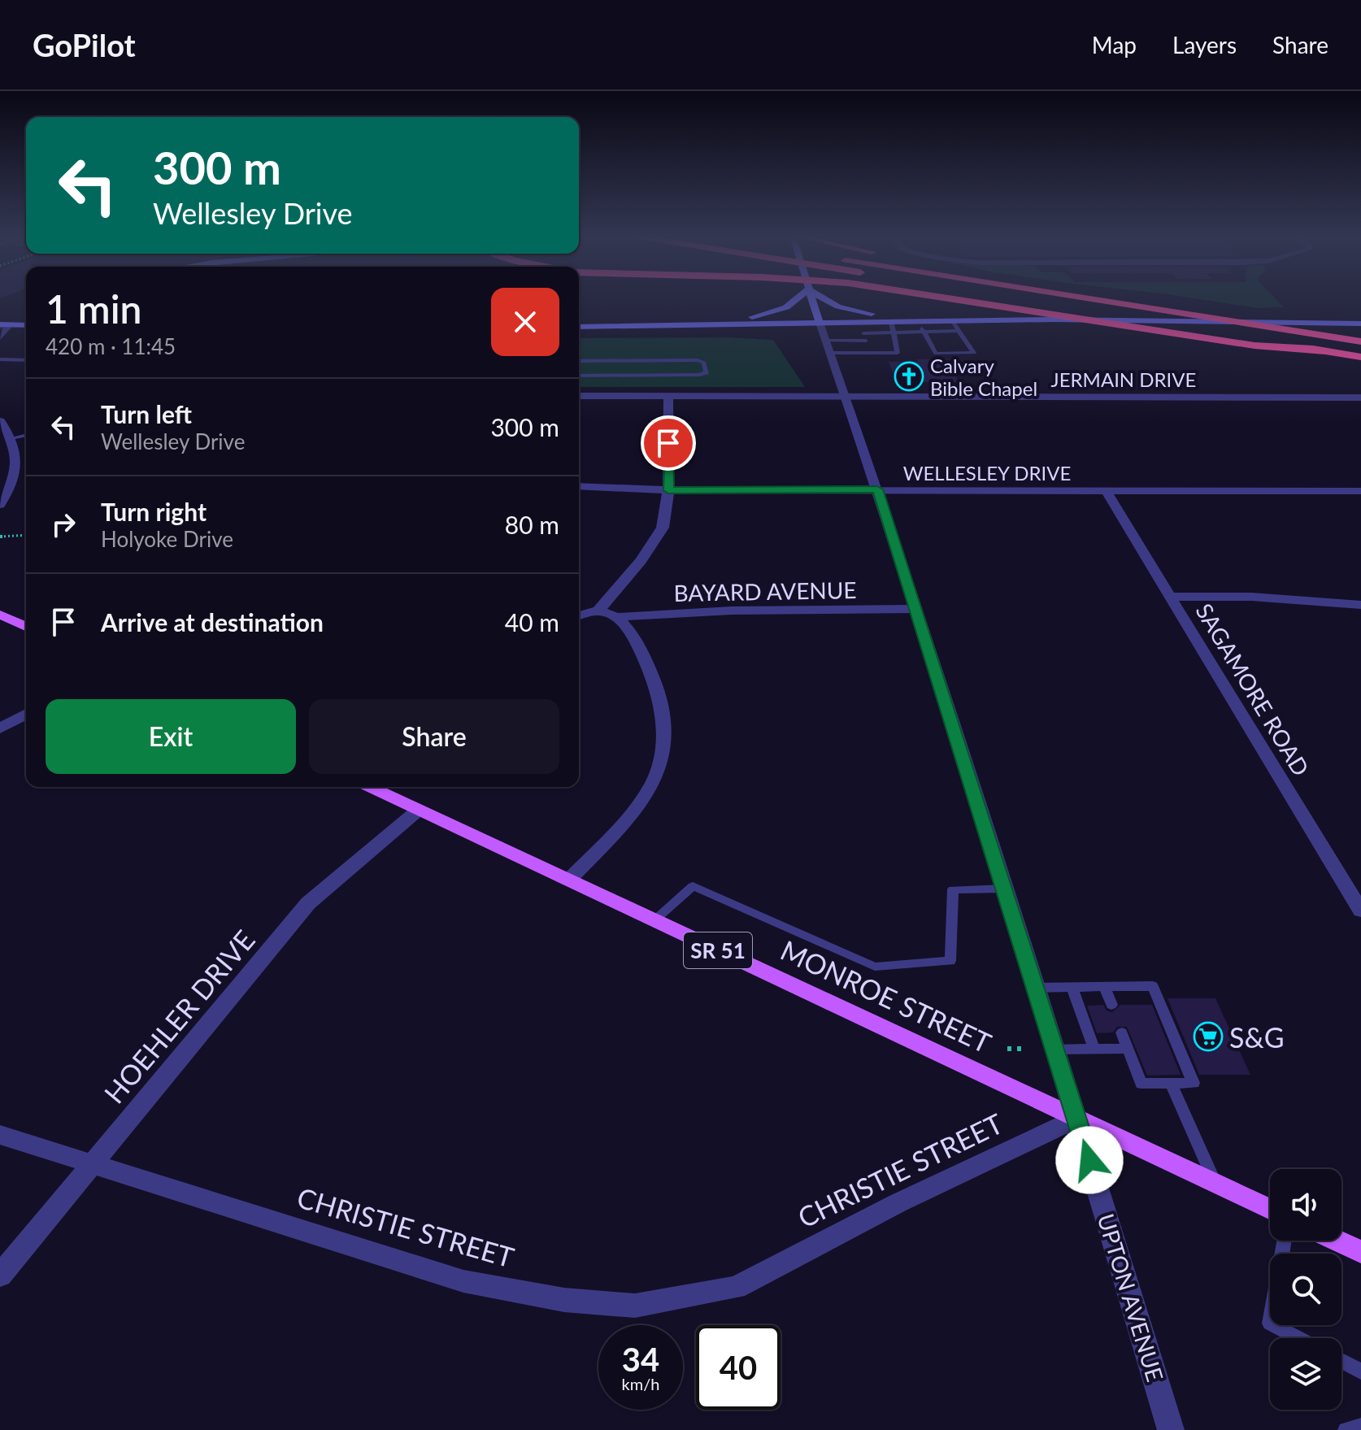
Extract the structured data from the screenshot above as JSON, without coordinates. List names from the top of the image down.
{
  "streets": {
    "main road": ["SR 51", "MONROE STREET", "UPTON AVENUE"],
    "street": [
      "JERMAIN DRIVE",
      "WELLESLEY DRIVE",
      "BAYARD AVENUE",
      "SAGAMORE ROAD",
      "HOEHLER DRIVE",
      "CHRISTIE STREET"
    ]
  },
  "crossings": [
    ["JERMAIN DRIVE", "UPTON AVENUE"],
    ["WELLESLEY DRIVE", "SAGAMORE ROAD"],
    ["WELLESLEY DRIVE", "UPTON AVENUE"],
    ["BAYARD AVENUE", "UPTON AVENUE"],
    ["MONROE STREET", "HOEHLER DRIVE"],
    ["MONROE STREET", "CHRISTIE STREET"],
    ["MONROE STREET", "UPTON AVENUE"],
    ["HOEHLER DRIVE", "CHRISTIE STREET"],
    ["CHRISTIE STREET", "UPTON AVENUE"]
  ],
  "places": {
    "church": ["Calvary Bible Chapel"],
    "supermarket": ["S&G"]
  },
  "page": {
    "header": "GoPilot",
    "nav": ["Map", "Layers", "Share"],
    "turn": ["300 m", "Wellesley Drive"],
    "heading": ["1 min", "420 m · 11:45"],
    "list": [
      {
        "name": "Turn left",
        "note": "Wellesley Drive",
        "value": "300 m"
      },
      {
        "name": "Turn right",
        "note": "Holyoke Drive",
        "value": "80 m"
      },
      {
        "name": "Arrive at destination",
        "value": "40 m"
      }
    ],
    "buttons": ["Exit", "Share"],
    "speed": "34 km/h",
    "limit": "40"
  }
}
